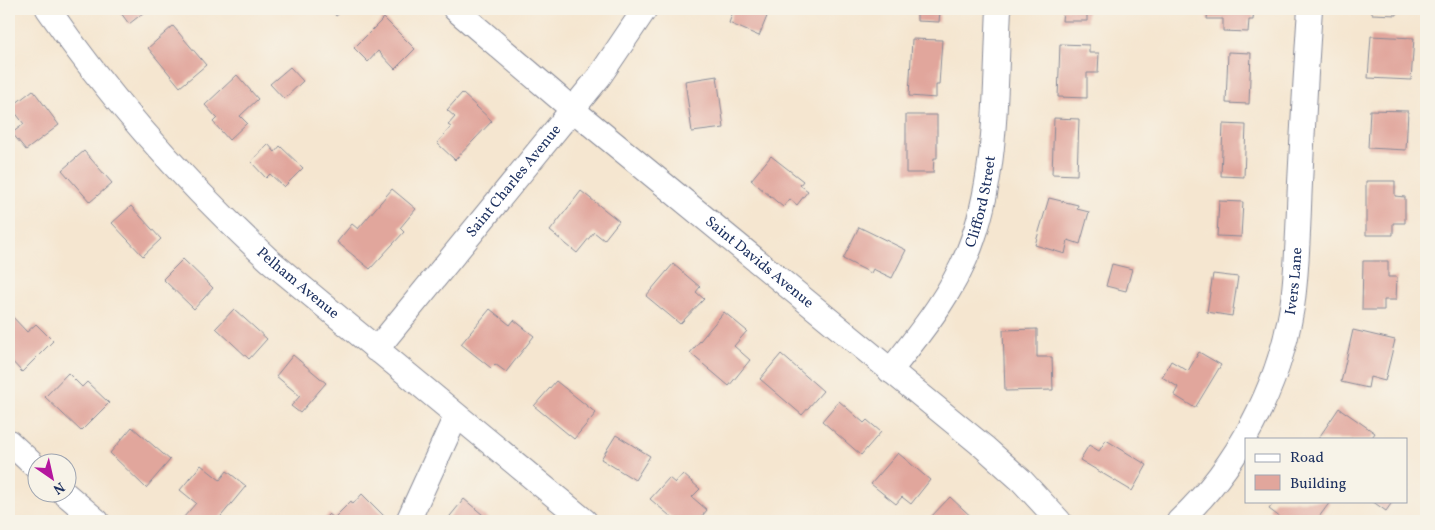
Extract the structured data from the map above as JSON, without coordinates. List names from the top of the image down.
{
  "streets": {
    "street": [
      "Saint Charles Avenue",
      "Clifford Street",
      "Saint Davids Avenue",
      "Ivers Lane",
      "Pelham Avenue"
    ]
  },
  "crossings": [
    ["Saint Charles Avenue", "Saint Davids Avenue"],
    ["Saint Charles Avenue", "Pelham Avenue"],
    ["Clifford Street", "Saint Davids Avenue"]
  ],
  "legend": ["Road", "Building"],
  "north": "bottom right"
}
